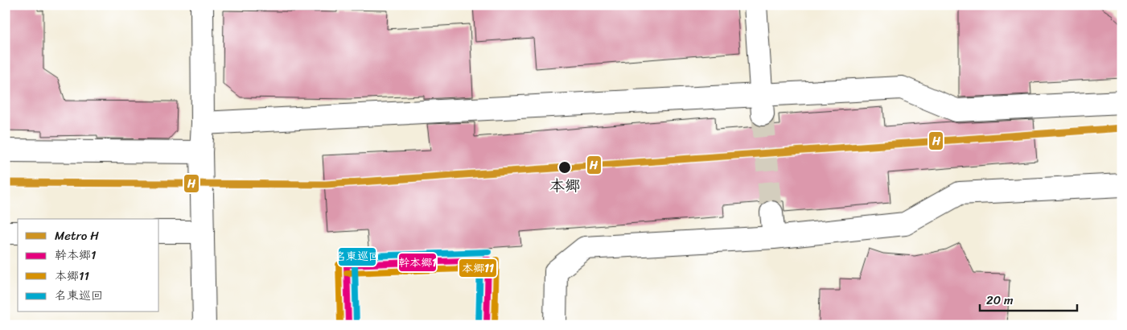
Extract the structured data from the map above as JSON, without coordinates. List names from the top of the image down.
{
  "places": ["本郷"],
  "lines": [
    "metro line H",
    "transit line 名東巡回",
    "transit line 幹本郷1",
    "transit line 本郷11"
  ],
  "legend": [
    "Metro H",
    "幹本郷1",
    "本郷11",
    "名東巡回"
  ],
  "scale_bar": "20 m"
}
